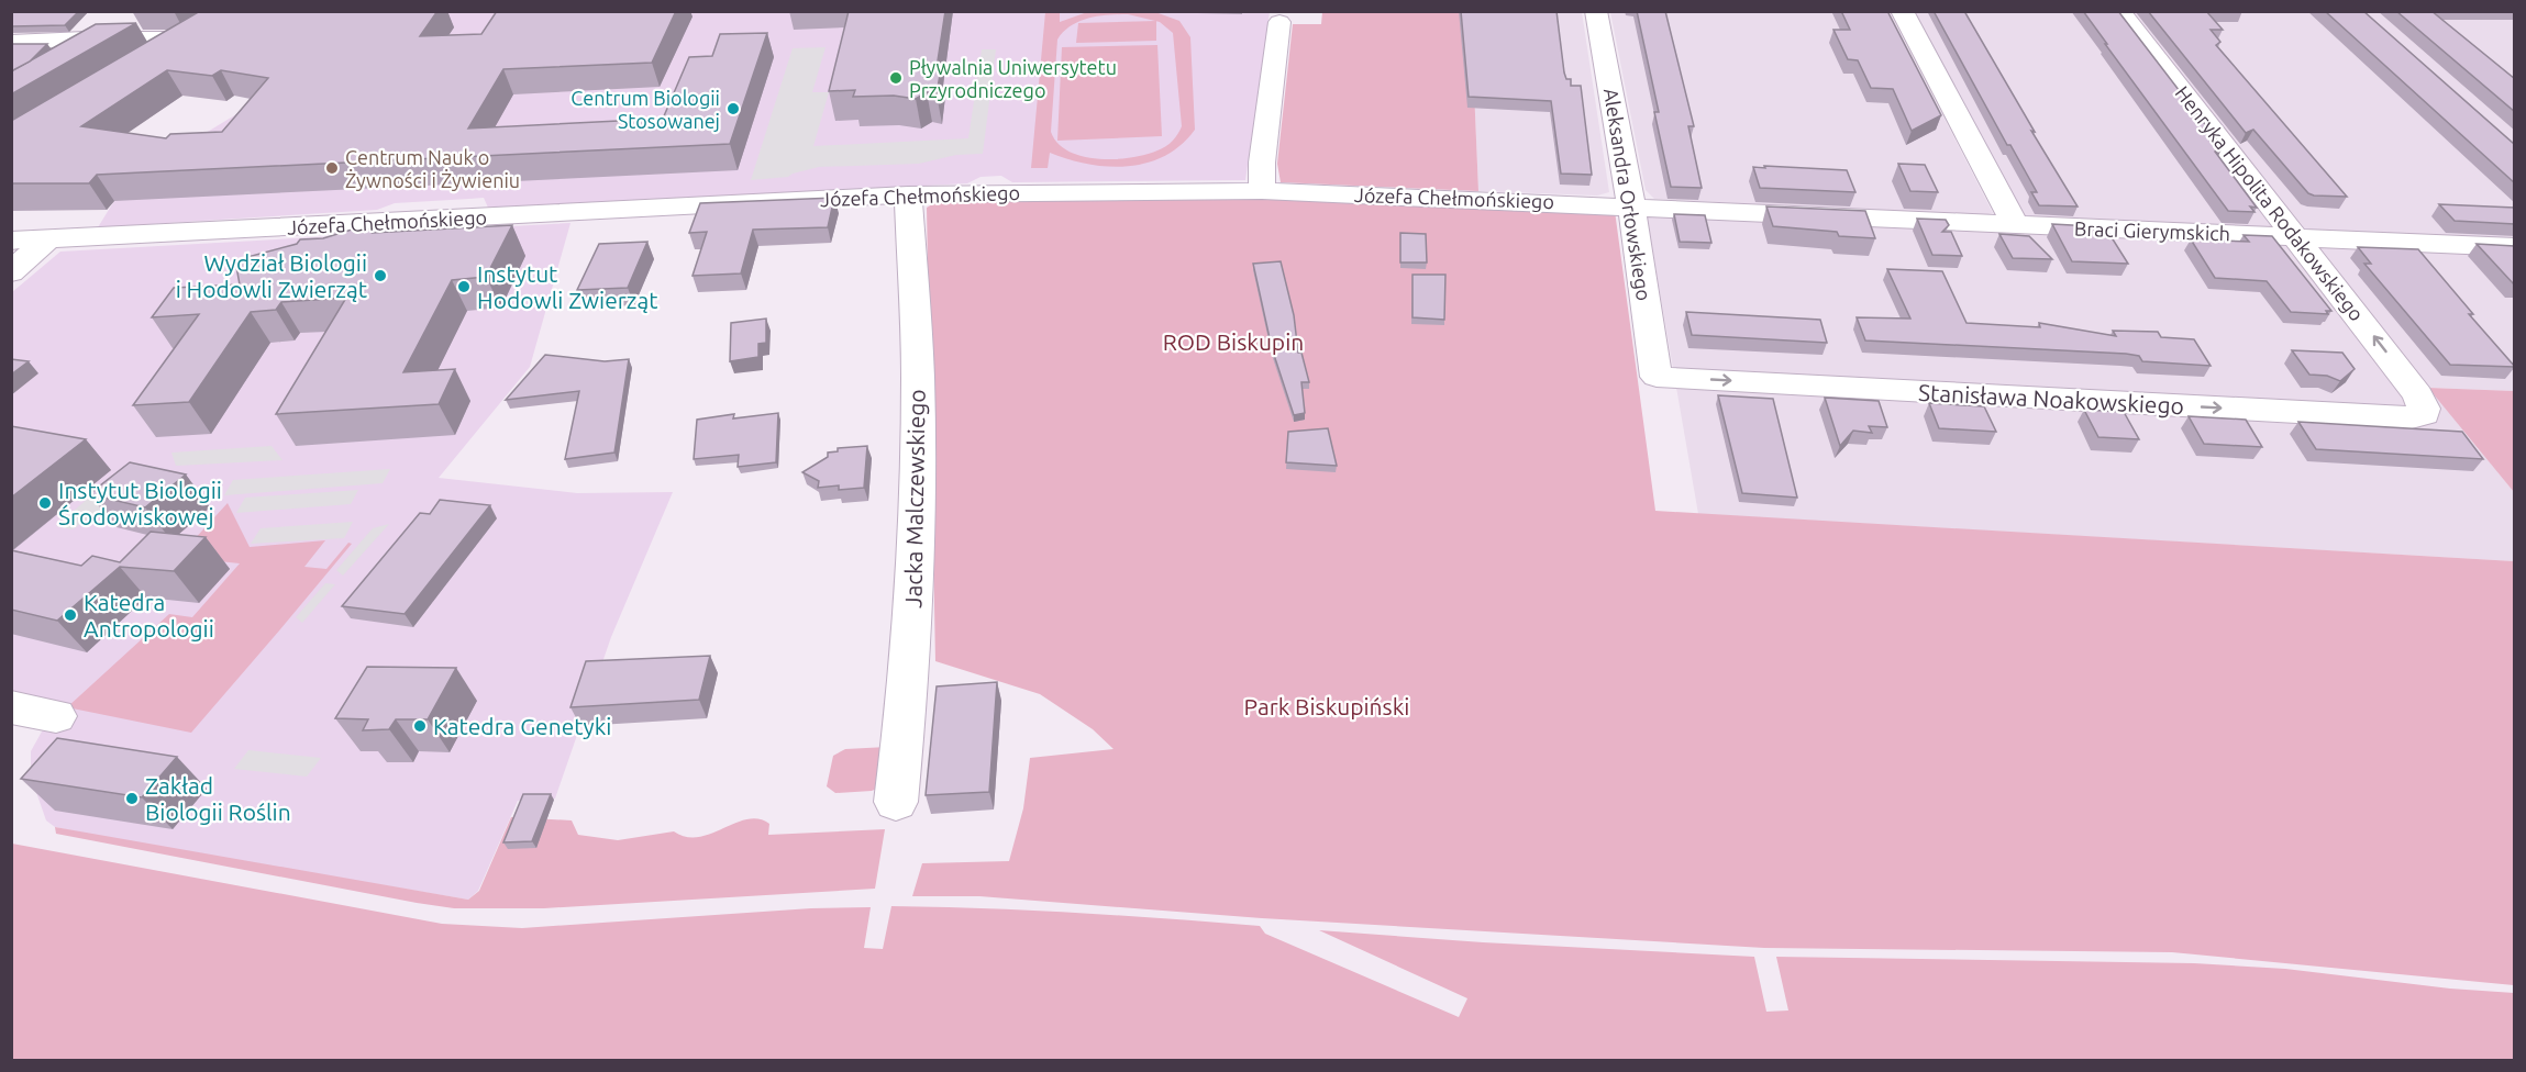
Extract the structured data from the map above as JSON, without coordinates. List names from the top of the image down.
{
  "streets": {
    "street": [
      "Aleksandra Orłowskiego",
      "Józefa Chełmońskiego",
      "Henryka Hipolita Rodakowskiego",
      "Braci Gierymskich",
      "Stanisława Noakowskiego",
      "Jacka Malczewskiego"
    ]
  },
  "crossings": [
    ["Aleksandra Orłowskiego", "Józefa Chełmońskiego"],
    ["Aleksandra Orłowskiego", "Braci Gierymskich"],
    ["Aleksandra Orłowskiego", "Stanisława Noakowskiego"],
    ["Józefa Chełmońskiego", "Braci Gierymskich"],
    ["Józefa Chełmońskiego", "Jacka Malczewskiego"],
    ["Henryka Hipolita Rodakowskiego", "Braci Gierymskich"],
    ["Henryka Hipolita Rodakowskiego", "Stanisława Noakowskiego"]
  ],
  "one_way": ["Henryka Hipolita Rodakowskiego", "Stanisława Noakowskiego"],
  "parks": ["ROD Biskupin", "Park Biskupiński"],
  "places": [
    "Pływalnia Uniwersytetu Przyrodniczego",
    "Centrum Biologii Stosowanej",
    "Centrum Nauk o Żywności i Żywieniu",
    "Wydział Biologii i Hodowli Zwierząt",
    "Instytut Hodowli Zwierząt",
    "Instytut Biologii Środowiskowej",
    "Katedra Antropologii",
    "Katedra Genetyki",
    "Zakład Biologii Roślin"
  ]
}
